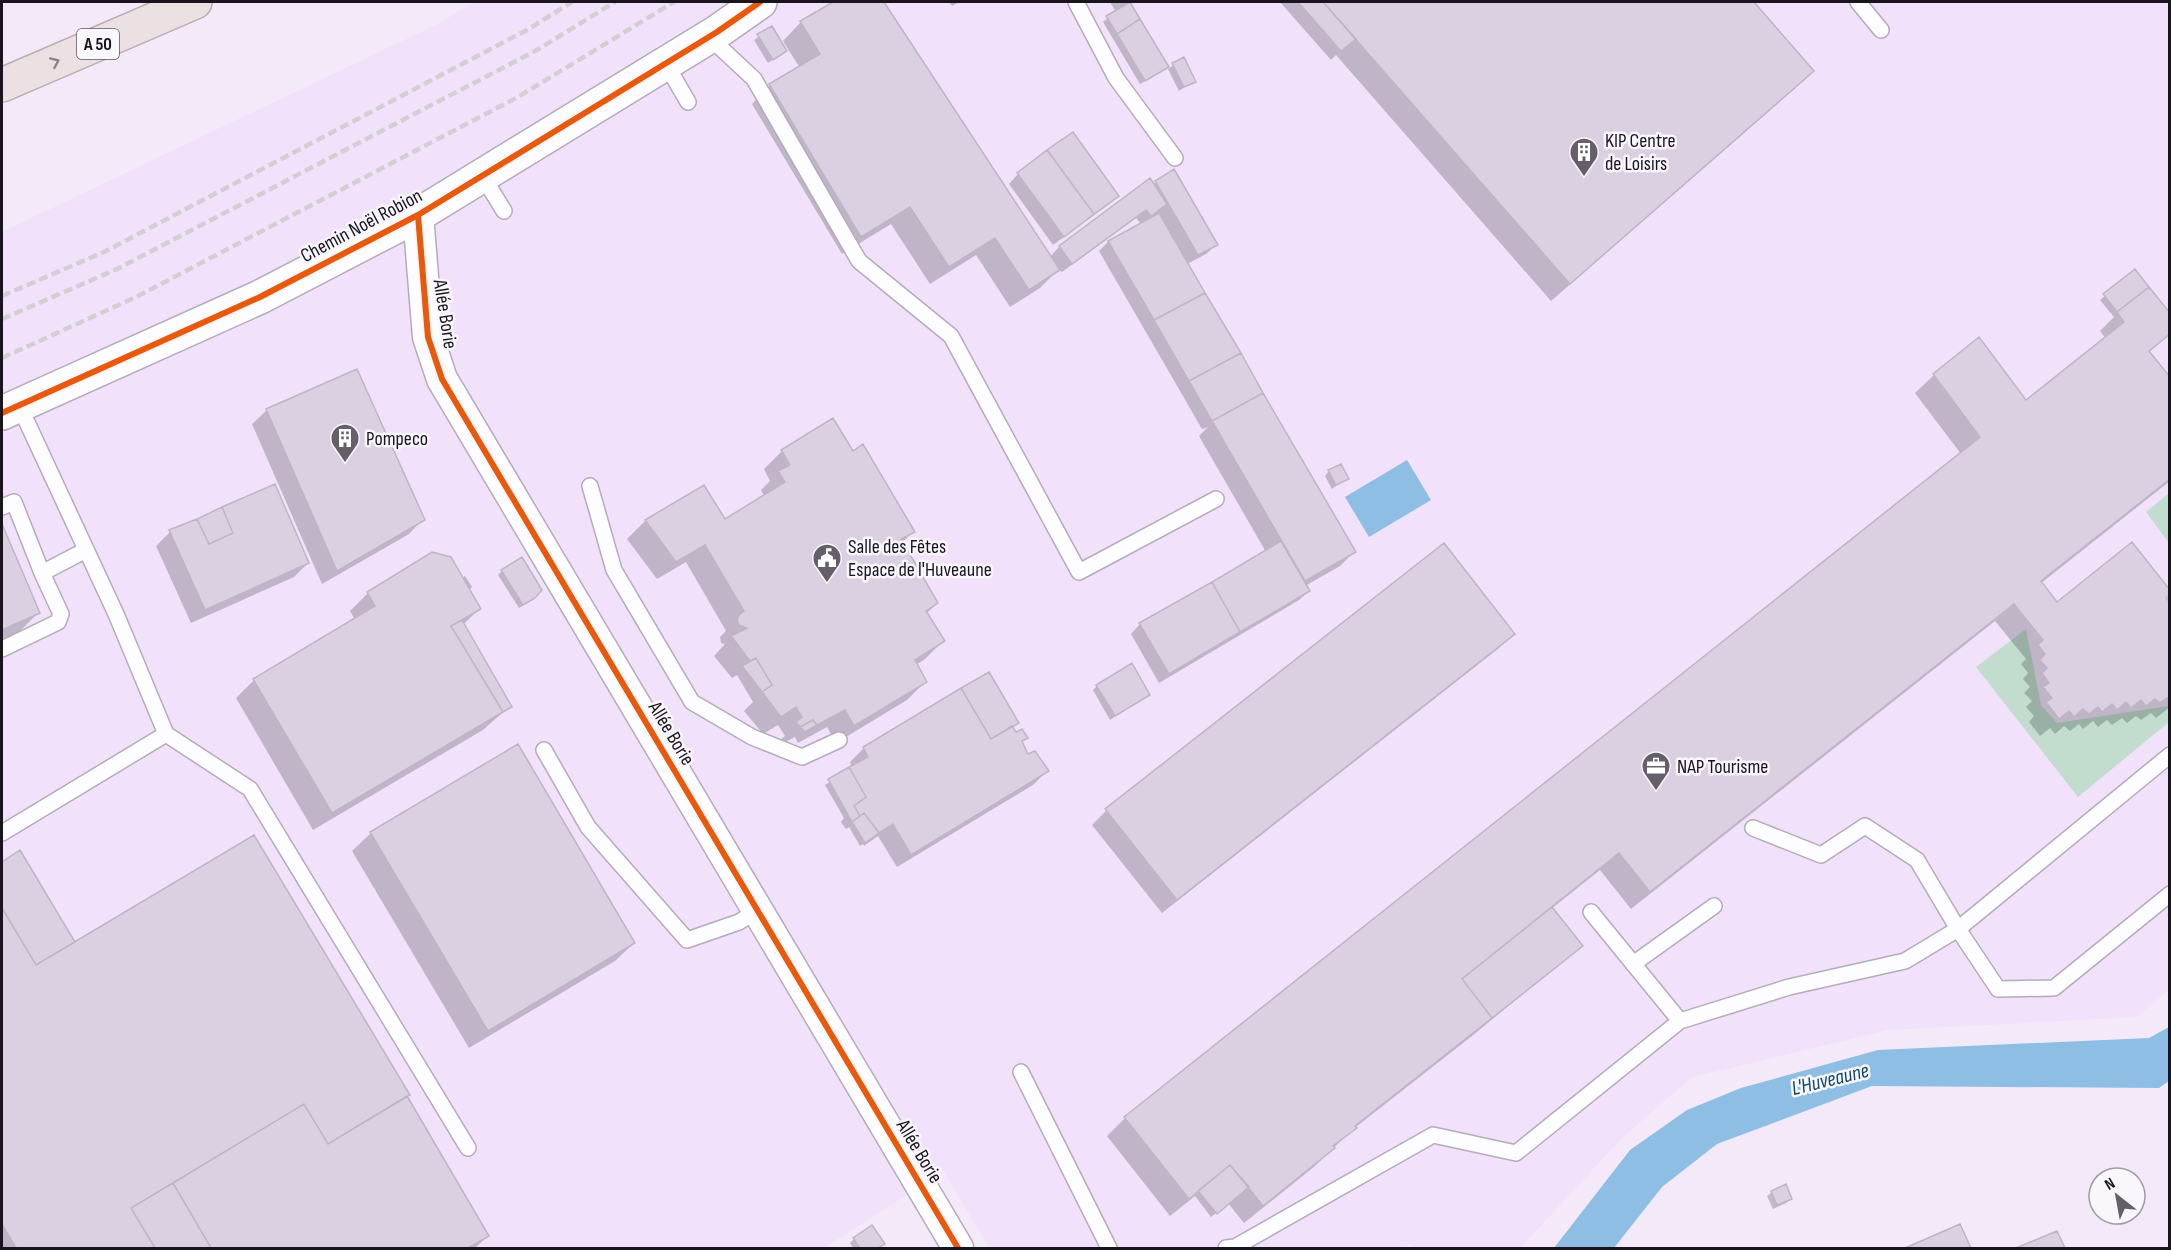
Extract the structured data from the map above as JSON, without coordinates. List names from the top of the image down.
{
  "streets": {
    "highway": ["A 50"],
    "street": ["Chemin Noël Robion", "Allée Borie"]
  },
  "crossings": [
    ["Chemin Noël Robion", "Allée Borie"]
  ],
  "water": ["L'Huveaune"],
  "places": {
    "building": ["KIP Centre de Loisirs", "Pompeco"],
    "public building": ["Salle des Fêtes Espace de l'Huveaune"],
    "office": ["NAP Tourisme"]
  },
  "north": "top left"
}
